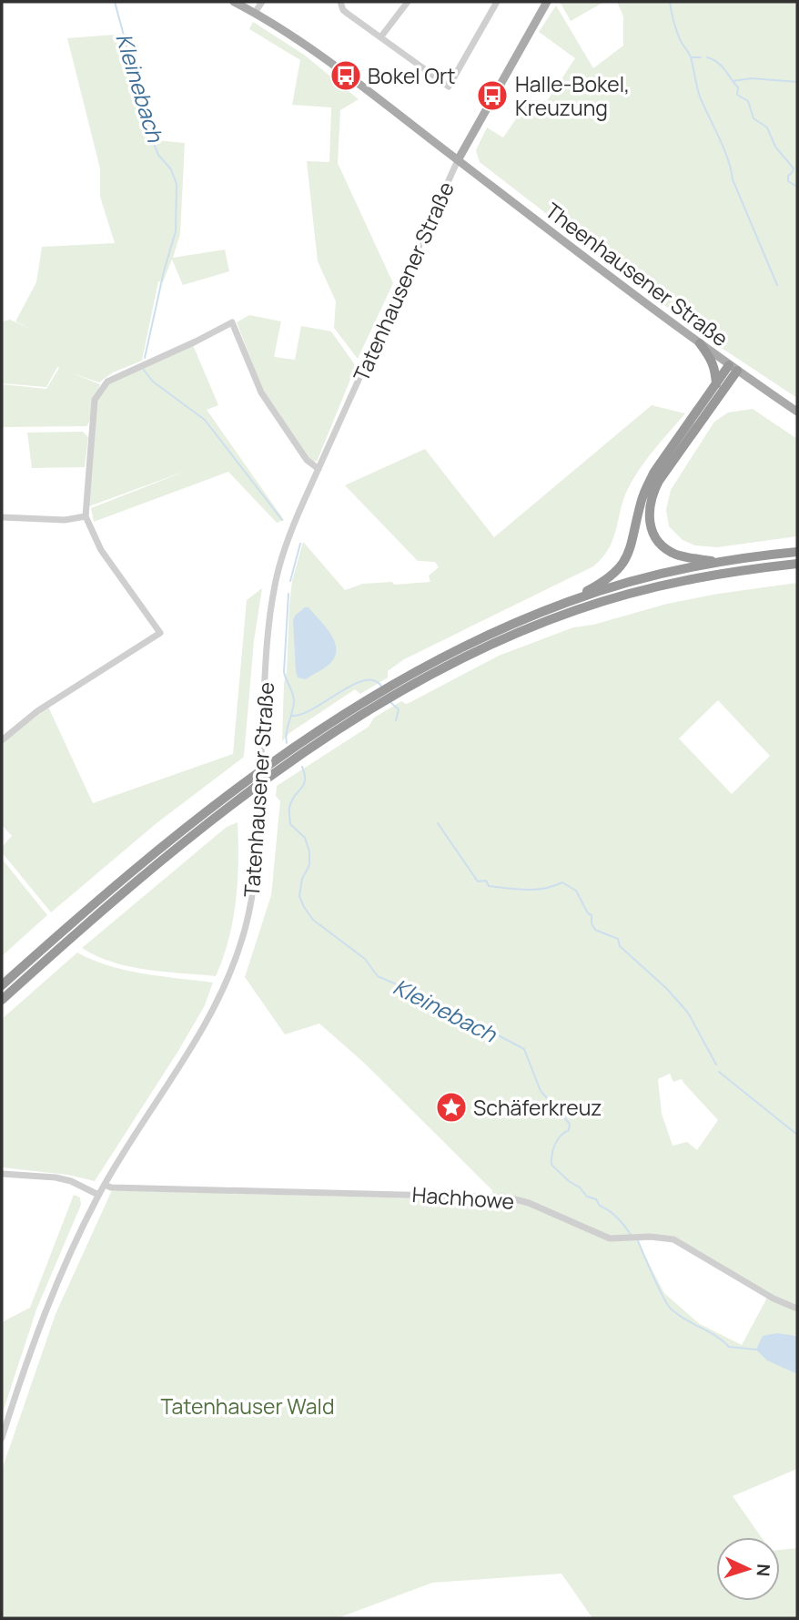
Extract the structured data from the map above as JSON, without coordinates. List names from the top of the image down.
{
  "streets": {
    "main road": ["Theenhausener Straße"],
    "street": ["Tatenhausener Straße", "Hachhowe"]
  },
  "crossings": [
    ["Theenhausener Straße", "Tatenhausener Straße"],
    ["Tatenhausener Straße", "Hachhowe"]
  ],
  "water": ["Kleinebach"],
  "parks": ["Tatenhauser Wald"],
  "places": {
    "bus stop": ["Bokel Ort", "Halle-Bokel, Kreuzung"],
    "place": ["Schäferkreuz"]
  },
  "north": "right"
}
